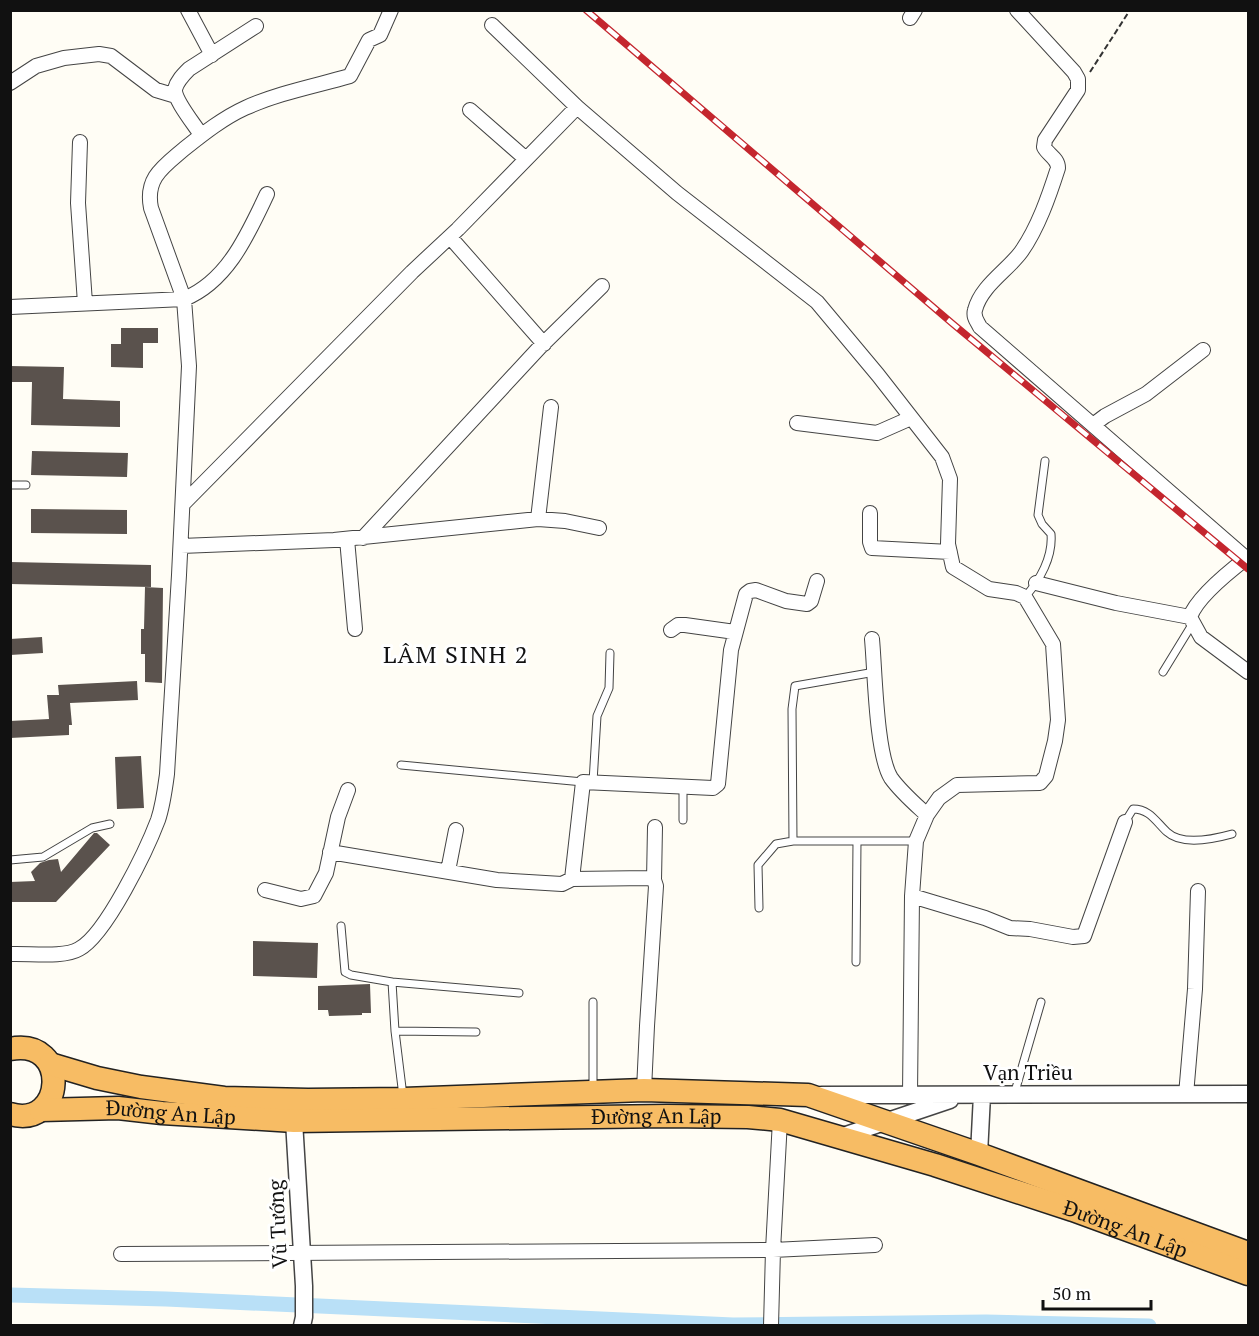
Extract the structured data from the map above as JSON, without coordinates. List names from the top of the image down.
{
  "streets": {
    "highway": ["Đường An Lập"],
    "street": ["Vạn Triều", "Vũ Tướng"]
  },
  "crossings": [
    ["Vạn Triều", "Đường An Lập"],
    ["Đường An Lập", "Vũ Tướng"]
  ],
  "districts": ["LÂM SINH 2"],
  "scale_bar": "50 m"
}
